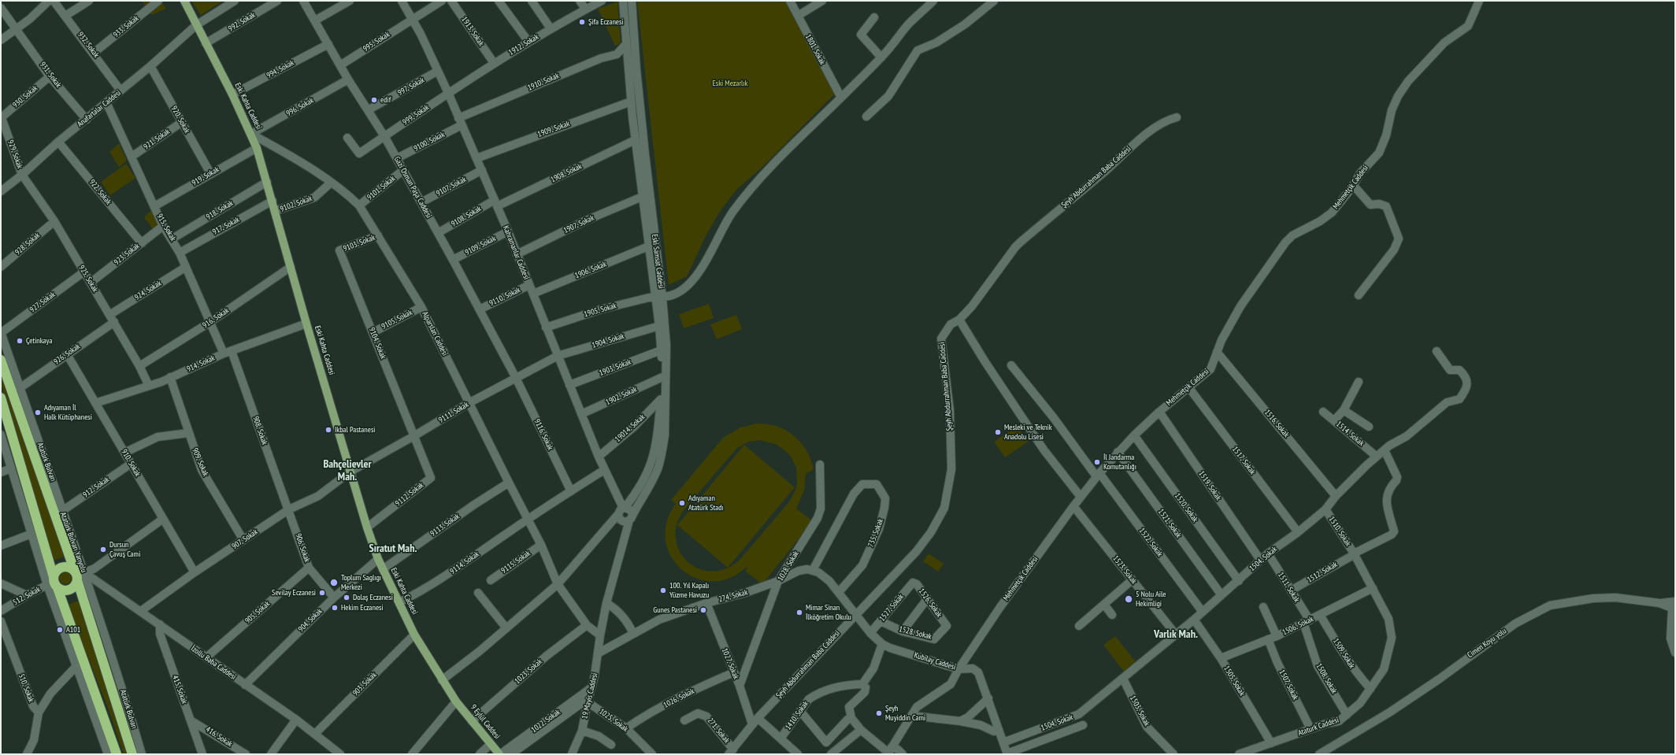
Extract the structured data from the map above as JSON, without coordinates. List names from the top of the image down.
{
  "streets": {
    "highway": ["Atatürk Bulvarı"],
    "main road": ["Eski Kahta Caddesi", "9 Eylül Caddesi"],
    "street": [
      "992. Sokak",
      "933. Sokak",
      "1913. Sokak",
      "995. Sokak",
      "932. Sokak",
      "1912. Sokak",
      "1801. Sokak",
      "994. Sokak",
      "931. Sokak",
      "1910. Sokak",
      "997. Sokak",
      "930. Sokak",
      "996. Sokak",
      "Anafartalar Caddesi",
      "999. Sokak",
      "920. Sokak",
      "1909. Sokak",
      "921. Sokak",
      "9100. Sokak",
      "929. Sokak",
      "1908. Sokak",
      "919. Sokak",
      "Şeyh Abdurrahman Baba Caddesi",
      "9107. Sokak",
      "Gazi Osman Paşa Caddesi",
      "Mehmetçik Caddesi",
      "9101. Sokak",
      "922. Sokak",
      "9102. Sokak",
      "918. Sokak",
      "9108. Sokak",
      "1907. Sokak",
      "917. Sokak",
      "915. Sokak",
      "9103. Sokak",
      "928. Sokak",
      "9109. Sokak",
      "Kahramanlar Caddesi",
      "923. Sokak",
      "Eski Samsat Caddesi",
      "1906. Sokak",
      "925. Sokak",
      "924. Sokak",
      "9110. Sokak",
      "927. Sokak",
      "1905. Sokak",
      "916. Sokak",
      "9105. Sokak",
      "Alparslan Caddesi",
      "1904. Sokak",
      "9104. Sokak",
      "926. Sokak",
      "914. Sokak",
      "1903. Sokak",
      "1902. Sokak",
      "9111. Sokak",
      "1516. Sokak",
      "19014. Sokak",
      "908. Sokak",
      "1514. Sokak",
      "9116. Sokak",
      "1517. Sokak",
      "909. Sokak",
      "910. Sokak",
      "1519. Sokak",
      "912. Sokak",
      "9112. Sokak",
      "1520. Sokak",
      "1521. Sokak",
      "9113. Sokak",
      "1510. Sokak",
      "735. Sokak",
      "907. Sokak",
      "Atatürk Bulvarı Yanyolu",
      "1522. Sokak",
      "906. Sokak",
      "1504. Sokak",
      "9115. Sokak",
      "9114. Sokak",
      "1028. Sokak",
      "1523. Sokak",
      "1512. Sokak",
      "1511. Sokak",
      "512. Sokak",
      "274. Sokak",
      "1526. Sokak",
      "1527. Sokak",
      "905. Sokak",
      "904. Sokak",
      "1506. Sokak",
      "1528. Sokak",
      "Cimen Koyu yolu",
      "1509. Sokak",
      "Kubilay Caddesi",
      "İzollu Baba Caddesi",
      "1027. Sokak",
      "1023. Sokak",
      "1508. Sokak",
      "1505. Sokak",
      "903. Sokak",
      "1507. Sokak",
      "510. Sokak",
      "415. Sokak",
      "19 Mayis Caddesi",
      "1026. Sokak",
      "1503. Sokak",
      "1410. Sokak",
      "1025. Sokak",
      "1022. Sokak",
      "Ataturk Caddesi",
      "271. Sokak",
      "416. Sokak"
    ]
  },
  "crossings": [
    ["992. Sokak", "Eski Kahta Caddesi"],
    ["933. Sokak", "932. Sokak"],
    ["1913. Sokak", "1912. Sokak"],
    ["995. Sokak", "Gazi Osman Paşa Caddesi"],
    ["995. Sokak", "Kahramanlar Caddesi"],
    ["932. Sokak", "Anafartalar Caddesi"],
    ["1912. Sokak", "999. Sokak"],
    ["1912. Sokak", "Kahramanlar Caddesi"],
    ["1801. Sokak", "1905. Sokak"],
    ["994. Sokak", "Eski Kahta Caddesi"],
    ["994. Sokak", "Gazi Osman Paşa Caddesi"],
    ["931. Sokak", "930. Sokak"],
    ["931. Sokak", "Anafartalar Caddesi"],
    ["1910. Sokak", "9100. Sokak"],
    ["1910. Sokak", "Kahramanlar Caddesi"],
    ["1910. Sokak", "Eski Samsat Caddesi"],
    ["997. Sokak", "Gazi Osman Paşa Caddesi"],
    ["997. Sokak", "Kahramanlar Caddesi"],
    ["930. Sokak", "929. Sokak"],
    ["Eski Kahta Caddesi", "996. Sokak"],
    ["Eski Kahta Caddesi", "Anafartalar Caddesi"],
    ["Eski Kahta Caddesi", "919. Sokak"],
    ["Eski Kahta Caddesi", "9102. Sokak"],
    ["Eski Kahta Caddesi", "918. Sokak"],
    ["Eski Kahta Caddesi", "917. Sokak"],
    ["Eski Kahta Caddesi", "Eski Samsat Caddesi"],
    ["Eski Kahta Caddesi", "916. Sokak"],
    ["Eski Kahta Caddesi", "Alparslan Caddesi"],
    ["Eski Kahta Caddesi", "914. Sokak"],
    ["Eski Kahta Caddesi", "9111. Sokak"],
    ["Eski Kahta Caddesi", "9112. Sokak"],
    ["Eski Kahta Caddesi", "9113. Sokak"],
    ["Eski Kahta Caddesi", "907. Sokak"],
    ["Eski Kahta Caddesi", "9114. Sokak"],
    ["Eski Kahta Caddesi", "904. Sokak"],
    ["Eski Kahta Caddesi", "903. Sokak"],
    ["Eski Kahta Caddesi", "9 Eylül Caddesi"],
    ["996. Sokak", "Gazi Osman Paşa Caddesi"],
    ["996. Sokak", "Alparslan Caddesi"],
    ["Anafartalar Caddesi", "920. Sokak"],
    ["Anafartalar Caddesi", "929. Sokak"],
    ["Anafartalar Caddesi", "922. Sokak"],
    ["Anafartalar Caddesi", "915. Sokak"],
    ["Anafartalar Caddesi", "925. Sokak"],
    ["999. Sokak", "Gazi Osman Paşa Caddesi"],
    ["999. Sokak", "Kahramanlar Caddesi"],
    ["920. Sokak", "921. Sokak"],
    ["920. Sokak", "919. Sokak"],
    ["1909. Sokak", "Kahramanlar Caddesi"],
    ["1909. Sokak", "Eski Samsat Caddesi"],
    ["921. Sokak", "915. Sokak"],
    ["9100. Sokak", "Gazi Osman Paşa Caddesi"],
    ["9100. Sokak", "Kahramanlar Caddesi"],
    ["929. Sokak", "925. Sokak"],
    ["1908. Sokak", "9108. Sokak"],
    ["1908. Sokak", "Kahramanlar Caddesi"],
    ["1908. Sokak", "Eski Samsat Caddesi"],
    ["919. Sokak", "915. Sokak"],
    ["Şeyh Abdurrahman Baba Caddesi", "Kubilay Caddesi"],
    ["Şeyh Abdurrahman Baba Caddesi", "1027. Sokak"],
    ["Şeyh Abdurrahman Baba Caddesi", "271. Sokak"],
    ["9107. Sokak", "Gazi Osman Paşa Caddesi"],
    ["9107. Sokak", "Kahramanlar Caddesi"],
    ["Gazi Osman Paşa Caddesi", "9101. Sokak"],
    ["Gazi Osman Paşa Caddesi", "9108. Sokak"],
    ["Gazi Osman Paşa Caddesi", "9109. Sokak"],
    ["Gazi Osman Paşa Caddesi", "9110. Sokak"],
    ["Gazi Osman Paşa Caddesi", "9111. Sokak"],
    ["Gazi Osman Paşa Caddesi", "9116. Sokak"],
    ["Mehmetçik Caddesi", "1516. Sokak"],
    ["Mehmetçik Caddesi", "1517. Sokak"],
    ["Mehmetçik Caddesi", "1519. Sokak"],
    ["Mehmetçik Caddesi", "1520. Sokak"],
    ["Mehmetçik Caddesi", "1521. Sokak"],
    ["Mehmetçik Caddesi", "1522. Sokak"],
    ["Mehmetçik Caddesi", "1523. Sokak"],
    ["Mehmetçik Caddesi", "Kubilay Caddesi"],
    ["9101. Sokak", "Alparslan Caddesi"],
    ["922. Sokak", "923. Sokak"],
    ["9102. Sokak", "Alparslan Caddesi"],
    ["918. Sokak", "915. Sokak"],
    ["9108. Sokak", "Kahramanlar Caddesi"],
    ["1907. Sokak", "Kahramanlar Caddesi"],
    ["1907. Sokak", "Eski Samsat Caddesi"],
    ["917. Sokak", "915. Sokak"],
    ["915. Sokak", "923. Sokak"],
    ["915. Sokak", "924. Sokak"],
    ["915. Sokak", "916. Sokak"],
    ["915. Sokak", "914. Sokak"],
    ["9103. Sokak", "Alparslan Caddesi"],
    ["9103. Sokak", "9104. Sokak"],
    ["928. Sokak", "925. Sokak"],
    ["9109. Sokak", "Kahramanlar Caddesi"],
    ["Kahramanlar Caddesi", "Eski Samsat Caddesi"],
    ["Kahramanlar Caddesi", "1906. Sokak"],
    ["Kahramanlar Caddesi", "9110. Sokak"],
    ["Kahramanlar Caddesi", "1905. Sokak"],
    ["Kahramanlar Caddesi", "1904. Sokak"],
    ["Kahramanlar Caddesi", "1903. Sokak"],
    ["Kahramanlar Caddesi", "1902. Sokak"],
    ["Kahramanlar Caddesi", "9111. Sokak"],
    ["Kahramanlar Caddesi", "19014. Sokak"],
    ["Kahramanlar Caddesi", "9114. Sokak"],
    ["923. Sokak", "925. Sokak"],
    ["Eski Samsat Caddesi", "1906. Sokak"],
    ["Eski Samsat Caddesi", "1905. Sokak"],
    ["Eski Samsat Caddesi", "Alparslan Caddesi"],
    ["Eski Samsat Caddesi", "1904. Sokak"],
    ["Eski Samsat Caddesi", "1903. Sokak"],
    ["Eski Samsat Caddesi", "1902. Sokak"],
    ["Eski Samsat Caddesi", "19014. Sokak"],
    ["Eski Samsat Caddesi", "19 Mayis Caddesi"],
    ["925. Sokak", "924. Sokak"],
    ["925. Sokak", "927. Sokak"],
    ["925. Sokak", "916. Sokak"],
    ["925. Sokak", "926. Sokak"],
    ["925. Sokak", "914. Sokak"],
    ["927. Sokak", "Atatürk Bulvarı Yanyolu"],
    ["9105. Sokak", "Alparslan Caddesi"],
    ["9105. Sokak", "9104. Sokak"],
    ["Alparslan Caddesi", "9111. Sokak"],
    ["Alparslan Caddesi", "9113. Sokak"],
    ["Alparslan Caddesi", "9115. Sokak"],
    ["Alparslan Caddesi", "9114. Sokak"],
    ["1904. Sokak", "9111. Sokak"],
    ["9104. Sokak", "9111. Sokak"],
    ["9104. Sokak", "9112. Sokak"],
    ["926. Sokak", "910. Sokak"],
    ["926. Sokak", "Atatürk Bulvarı Yanyolu"],
    ["914. Sokak", "908. Sokak"],
    ["914. Sokak", "909. Sokak"],
    ["914. Sokak", "910. Sokak"],
    ["9111. Sokak", "9116. Sokak"],
    ["9111. Sokak", "9112. Sokak"],
    ["9111. Sokak", "907. Sokak"],
    ["1516. Sokak", "1504. Sokak"],
    ["908. Sokak", "907. Sokak"],
    ["908. Sokak", "906. Sokak"],
    ["1514. Sokak", "1504. Sokak"],
    ["9116. Sokak", "9114. Sokak"],
    ["1517. Sokak", "1504. Sokak"],
    ["Atatürk Bulvarı", "Atatürk Bulvarı Yanyolu"],
    ["Atatürk Bulvarı", "512. Sokak"],
    ["Atatürk Bulvarı", "İzollu Baba Caddesi"],
    ["909. Sokak", "907. Sokak"],
    ["910. Sokak", "912. Sokak"],
    ["910. Sokak", "907. Sokak"],
    ["1519. Sokak", "1504. Sokak"],
    ["912. Sokak", "Atatürk Bulvarı Yanyolu"],
    ["1520. Sokak", "1504. Sokak"],
    ["1521. Sokak", "1504. Sokak"],
    ["1510. Sokak", "1504. Sokak"],
    ["1510. Sokak", "1512. Sokak"],
    ["1510. Sokak", "Ataturk Caddesi"],
    ["735. Sokak", "274. Sokak"],
    ["907. Sokak", "906. Sokak"],
    ["907. Sokak", "İzollu Baba Caddesi"],
    ["Atatürk Bulvarı Yanyolu", "512. Sokak"],
    ["Atatürk Bulvarı Yanyolu", "İzollu Baba Caddesi"],
    ["1522. Sokak", "1504. Sokak"],
    ["906. Sokak", "905. Sokak"],
    ["906. Sokak", "904. Sokak"],
    ["1504. Sokak", "1523. Sokak"],
    ["1504. Sokak", "1512. Sokak"],
    ["1504. Sokak", "1511. Sokak"],
    ["1504. Sokak", "Kubilay Caddesi"],
    ["1504. Sokak", "1505. Sokak"],
    ["1504. Sokak", "1503. Sokak"],
    ["1028. Sokak", "274. Sokak"],
    ["1028. Sokak", "1027. Sokak"],
    ["1512. Sokak", "1511. Sokak"],
    ["1512. Sokak", "Ataturk Caddesi"],
    ["1511. Sokak", "1506. Sokak"],
    ["1511. Sokak", "1508. Sokak"],
    ["512. Sokak", "İzollu Baba Caddesi"],
    ["274. Sokak", "1027. Sokak"],
    ["274. Sokak", "19 Mayis Caddesi"],
    ["1526. Sokak", "1527. Sokak"],
    ["1526. Sokak", "1528. Sokak"],
    ["1527. Sokak", "1528. Sokak"],
    ["1527. Sokak", "Kubilay Caddesi"],
    ["905. Sokak", "İzollu Baba Caddesi"],
    ["904. Sokak", "İzollu Baba Caddesi"],
    ["1506. Sokak", "1509. Sokak"],
    ["1506. Sokak", "1508. Sokak"],
    ["1506. Sokak", "1505. Sokak"],
    ["1506. Sokak", "1507. Sokak"],
    ["1506. Sokak", "Ataturk Caddesi"],
    ["1509. Sokak", "Ataturk Caddesi"],
    ["İzollu Baba Caddesi", "903. Sokak"],
    ["İzollu Baba Caddesi", "415. Sokak"],
    ["1027. Sokak", "1026. Sokak"],
    ["1023. Sokak", "9 Eylül Caddesi"],
    ["1508. Sokak", "Ataturk Caddesi"],
    ["1505. Sokak", "Ataturk Caddesi"],
    ["1507. Sokak", "Ataturk Caddesi"],
    ["415. Sokak", "416. Sokak"],
    ["19 Mayis Caddesi", "1025. Sokak"],
    ["19 Mayis Caddesi", "1022. Sokak"],
    ["1026. Sokak", "1025. Sokak"],
    ["1025. Sokak", "1022. Sokak"],
    ["1022. Sokak", "9 Eylül Caddesi"]
  ],
  "districts": ["Bahçelievler Mah.", "Sıratut Mah.", "Varlık Mah."],
  "parks": ["Eski Mezarlık"],
  "places": [
    "Şifa Eczanesi",
    "edif",
    "Çetinkaya",
    "Adıyaman İl Halk Kütüphanesi",
    "Ikbal Pastanesi",
    "Mesleki ve Teknik Anadolu Lisesi",
    "İl Jandarma Komutanlığı",
    "Adıyaman Atatürk Stadı",
    "Dursun Çavuş Cami",
    "Toplum Saglıgı Merkezi",
    "100. Yıl Kapalı Yüzme Havuzu",
    "Sevilay Eczanesi",
    "Dolaş Eczanesi",
    "5 Nolu Aile Hekimligi",
    "Hekim Eczanesi",
    "Gunes Pastanesi",
    "Mimar Sinan İlköğretim Okulu",
    "A101",
    "Şeyh Muyiddin Cami"
  ]
}
